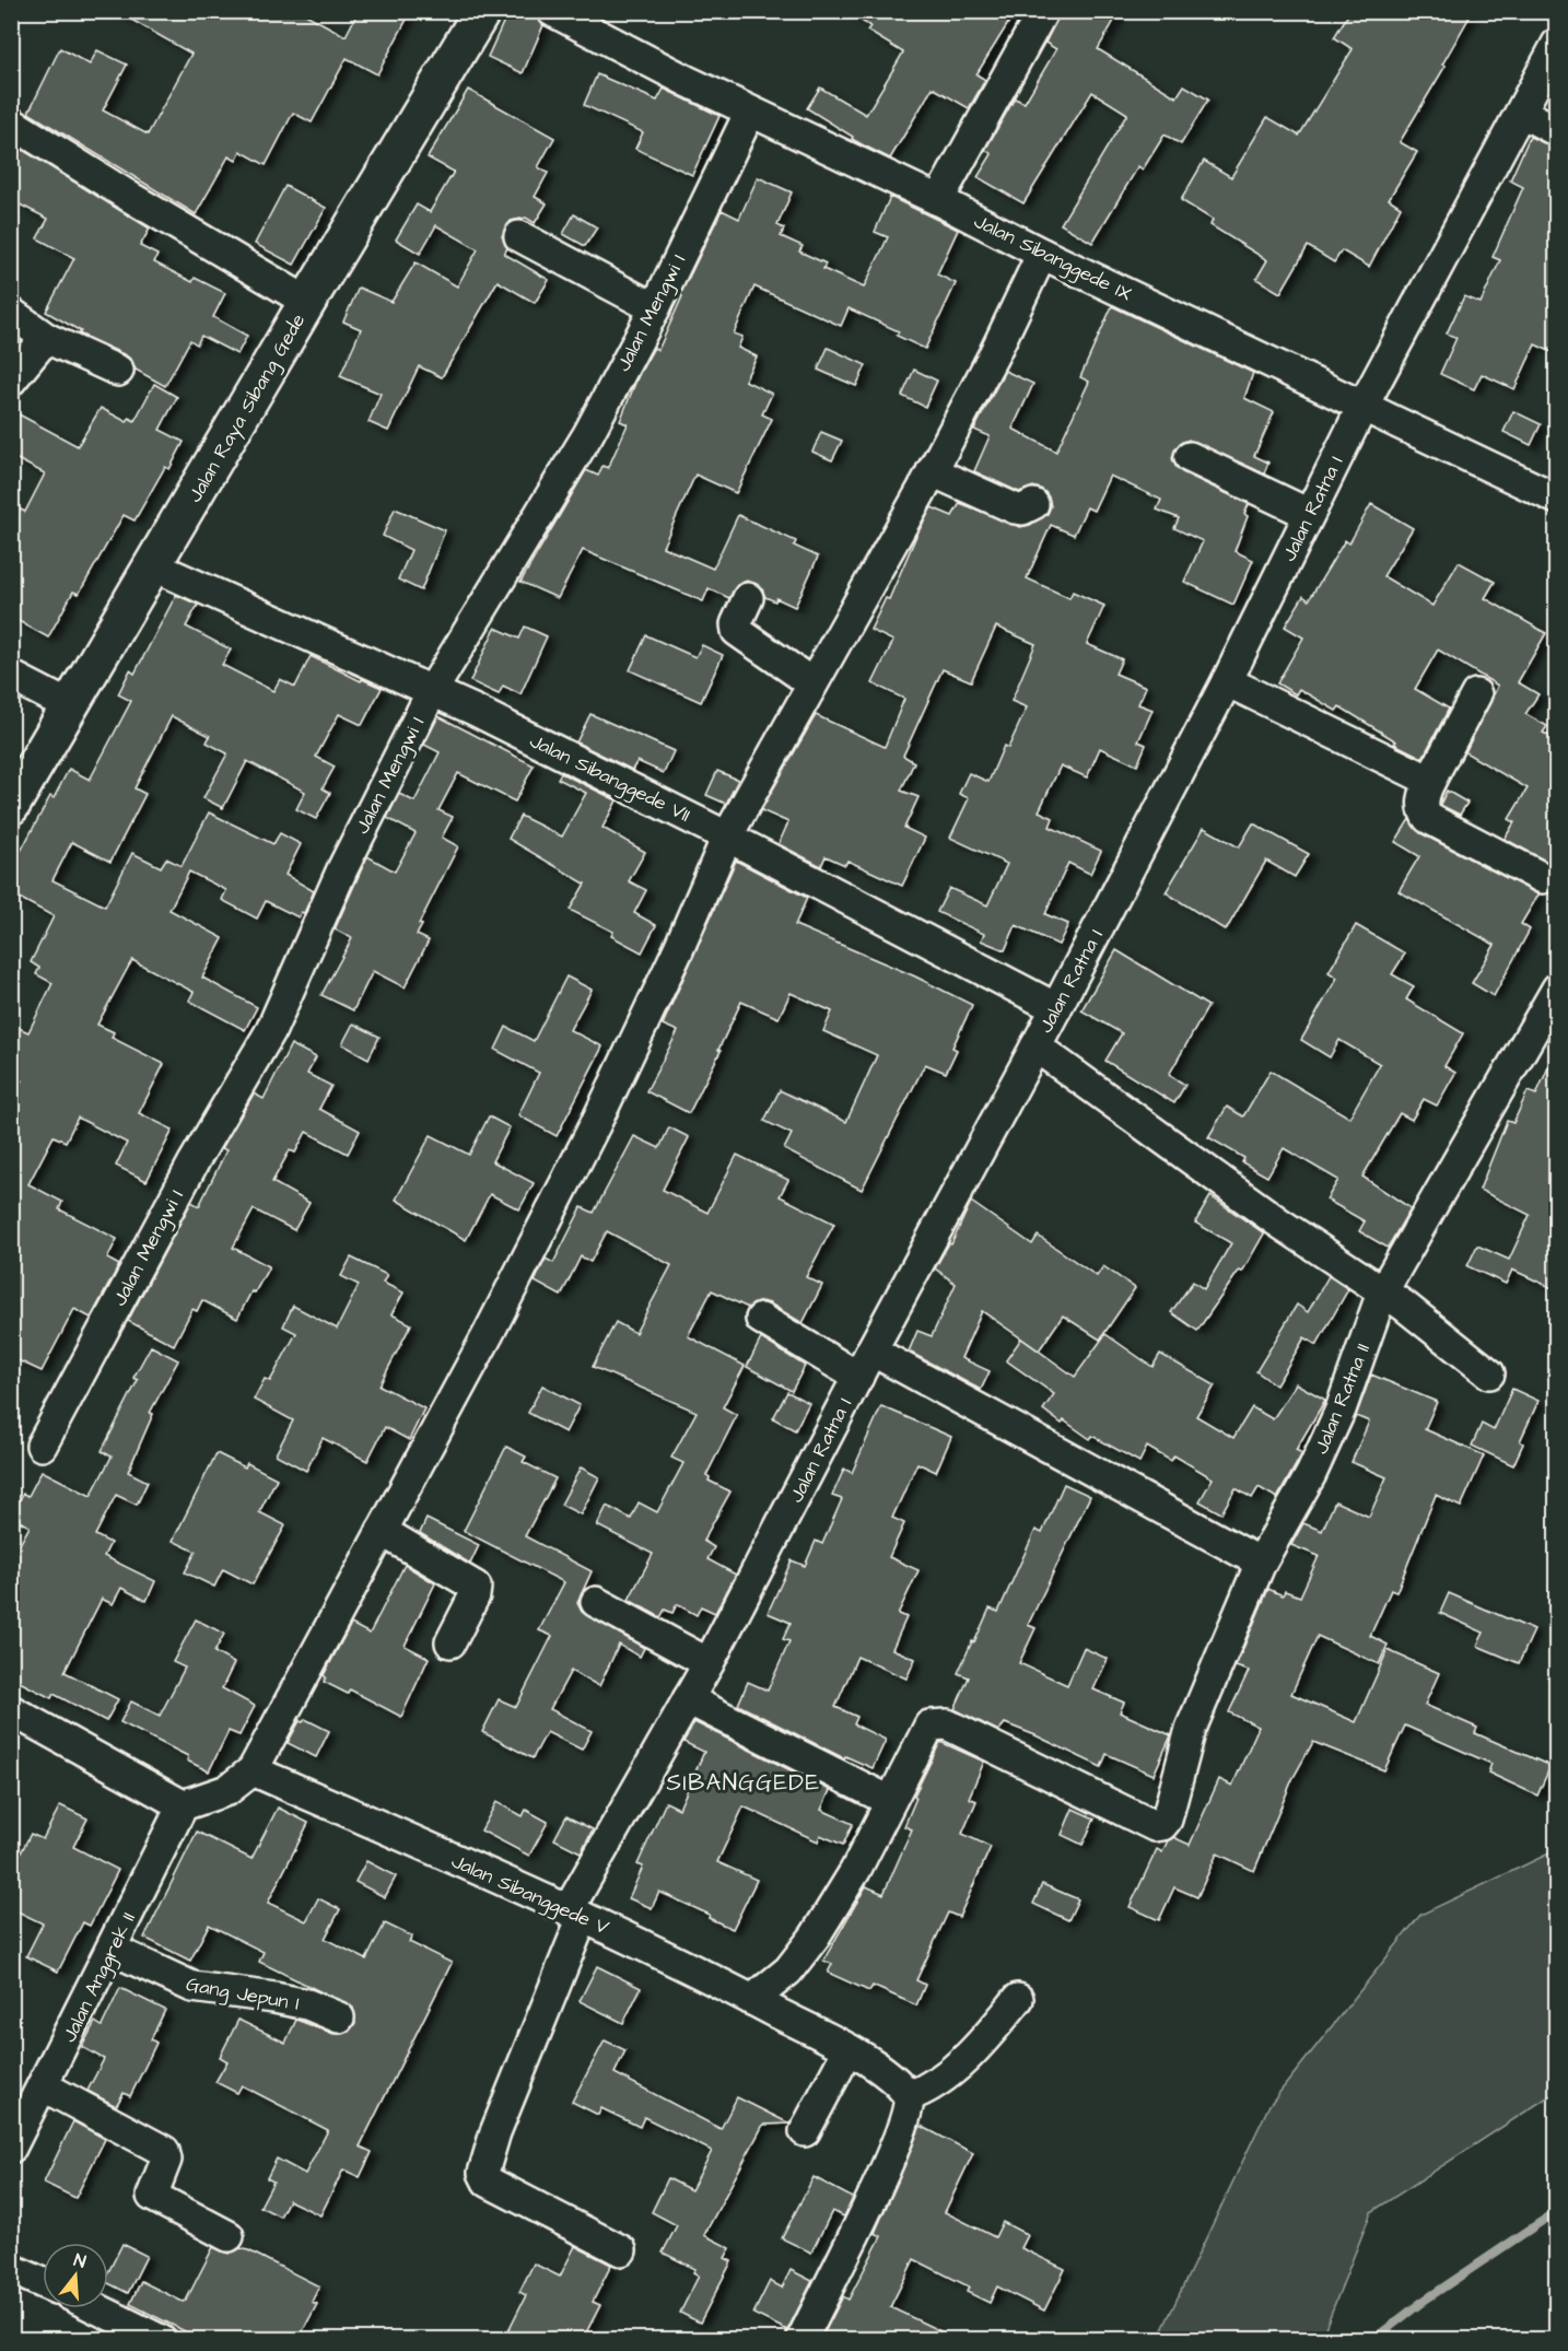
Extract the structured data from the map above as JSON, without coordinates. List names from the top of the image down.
{
  "streets": {
    "main road": ["Jalan Raya Sibang Gede"],
    "street": [
      "Jalan Sibanggede IX",
      "Jalan Mengwi I",
      "Jalan Ratna I",
      "Jalan Sibanggede VII",
      "Jalan Ratna II",
      "Jalan Sibanggede V",
      "Jalan Anggrek II",
      "Gang Jepun I"
    ]
  },
  "crossings": [
    ["Jalan Sibanggede IX", "Jalan Mengwi I"],
    ["Jalan Sibanggede IX", "Jalan Ratna I"],
    ["Jalan Mengwi I", "Jalan Sibanggede VII"],
    ["Jalan Raya Sibang Gede", "Jalan Sibanggede VII"],
    ["Jalan Ratna I", "Jalan Sibanggede VII"],
    ["Jalan Ratna I", "Jalan Sibanggede V"],
    ["Jalan Anggrek II", "Gang Jepun I"]
  ],
  "districts": ["SIBANGGEDE"],
  "north": "top"
}
